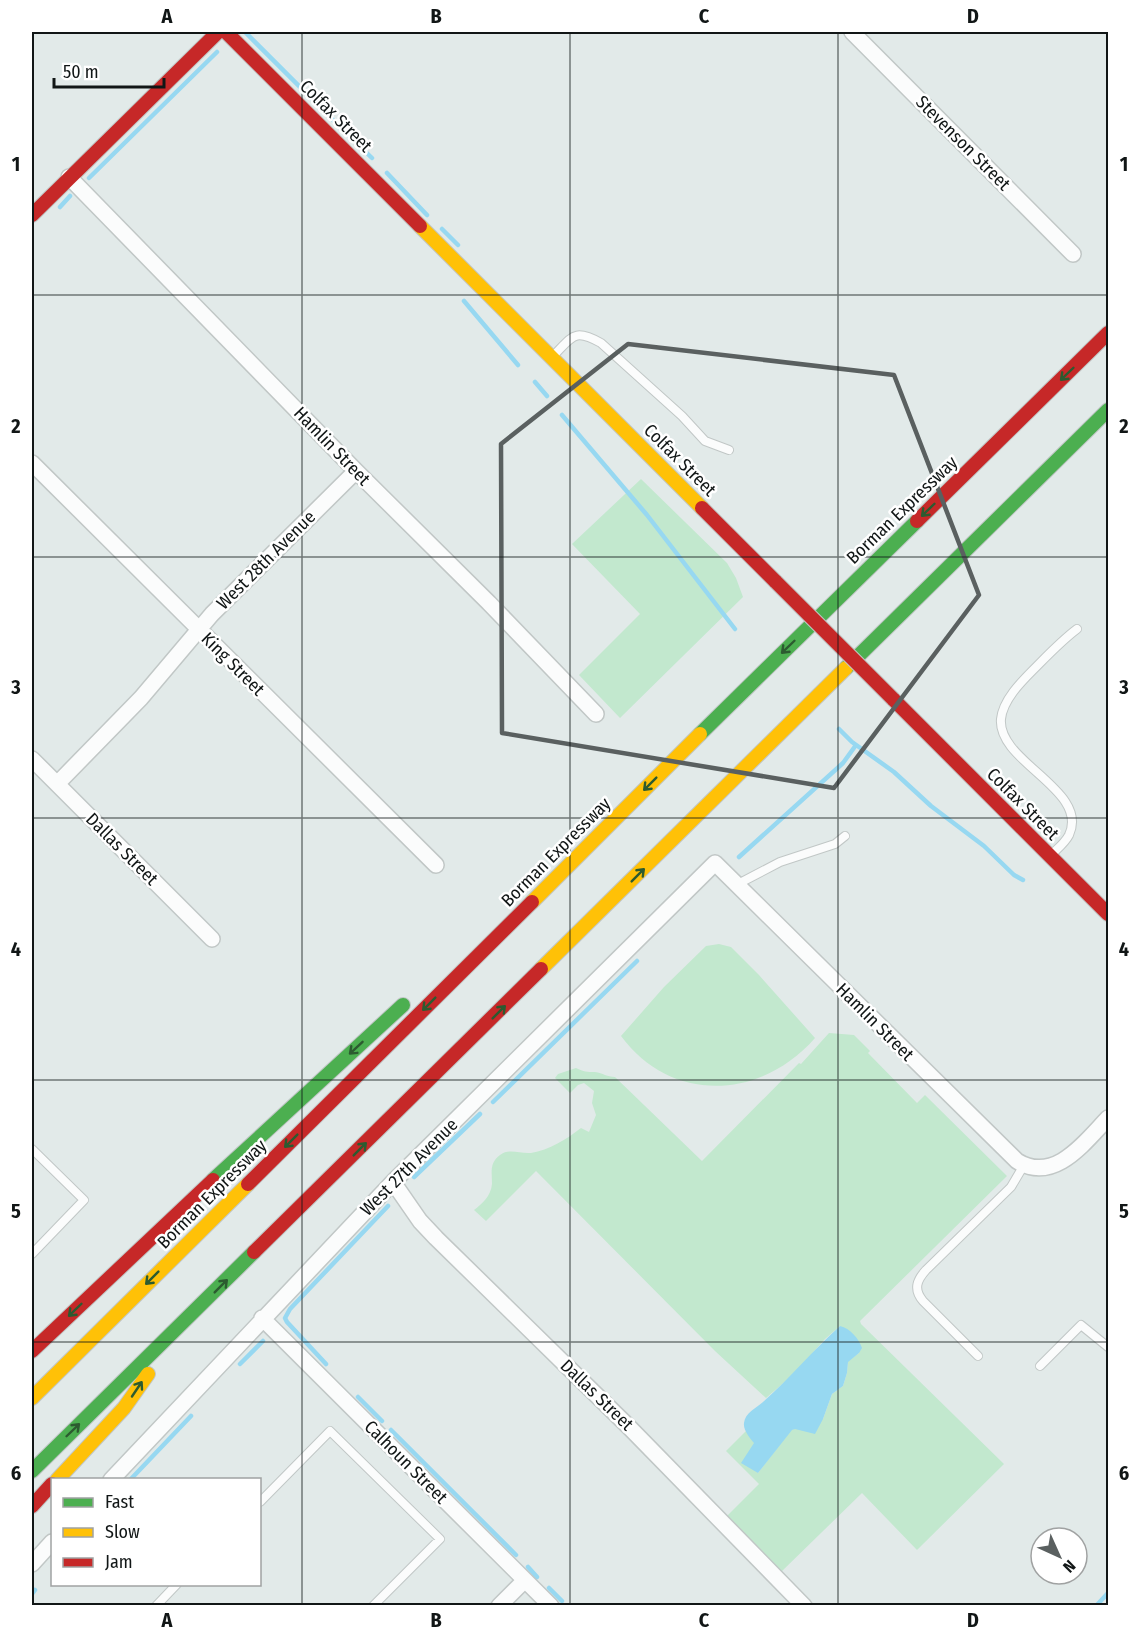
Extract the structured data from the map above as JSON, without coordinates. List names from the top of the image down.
{
  "streets": {
    "main road": ["Colfax Street", "Borman Expressway"],
    "street": [
      "Stevenson Street",
      "Hamlin Street",
      "West 28th Avenue",
      "King Street",
      "Dallas Street",
      "West 27th Avenue",
      "Calhoun Street"
    ]
  },
  "crossings": [
    ["Hamlin Street", "West 28th Avenue"],
    ["Hamlin Street", "West 27th Avenue"],
    ["West 28th Avenue", "King Street"],
    ["West 28th Avenue", "Dallas Street"],
    ["Dallas Street", "West 27th Avenue"],
    ["West 27th Avenue", "Calhoun Street"]
  ],
  "legend": ["Fast", "Slow", "Jam"],
  "scale_bar": "50 m",
  "north": "bottom right",
  "grid": {
    "columns": [
      "A",
      "B",
      "C",
      "D"
    ],
    "rows": [
      "1",
      "2",
      "3",
      "4",
      "5",
      "6"
    ]
  }
}
